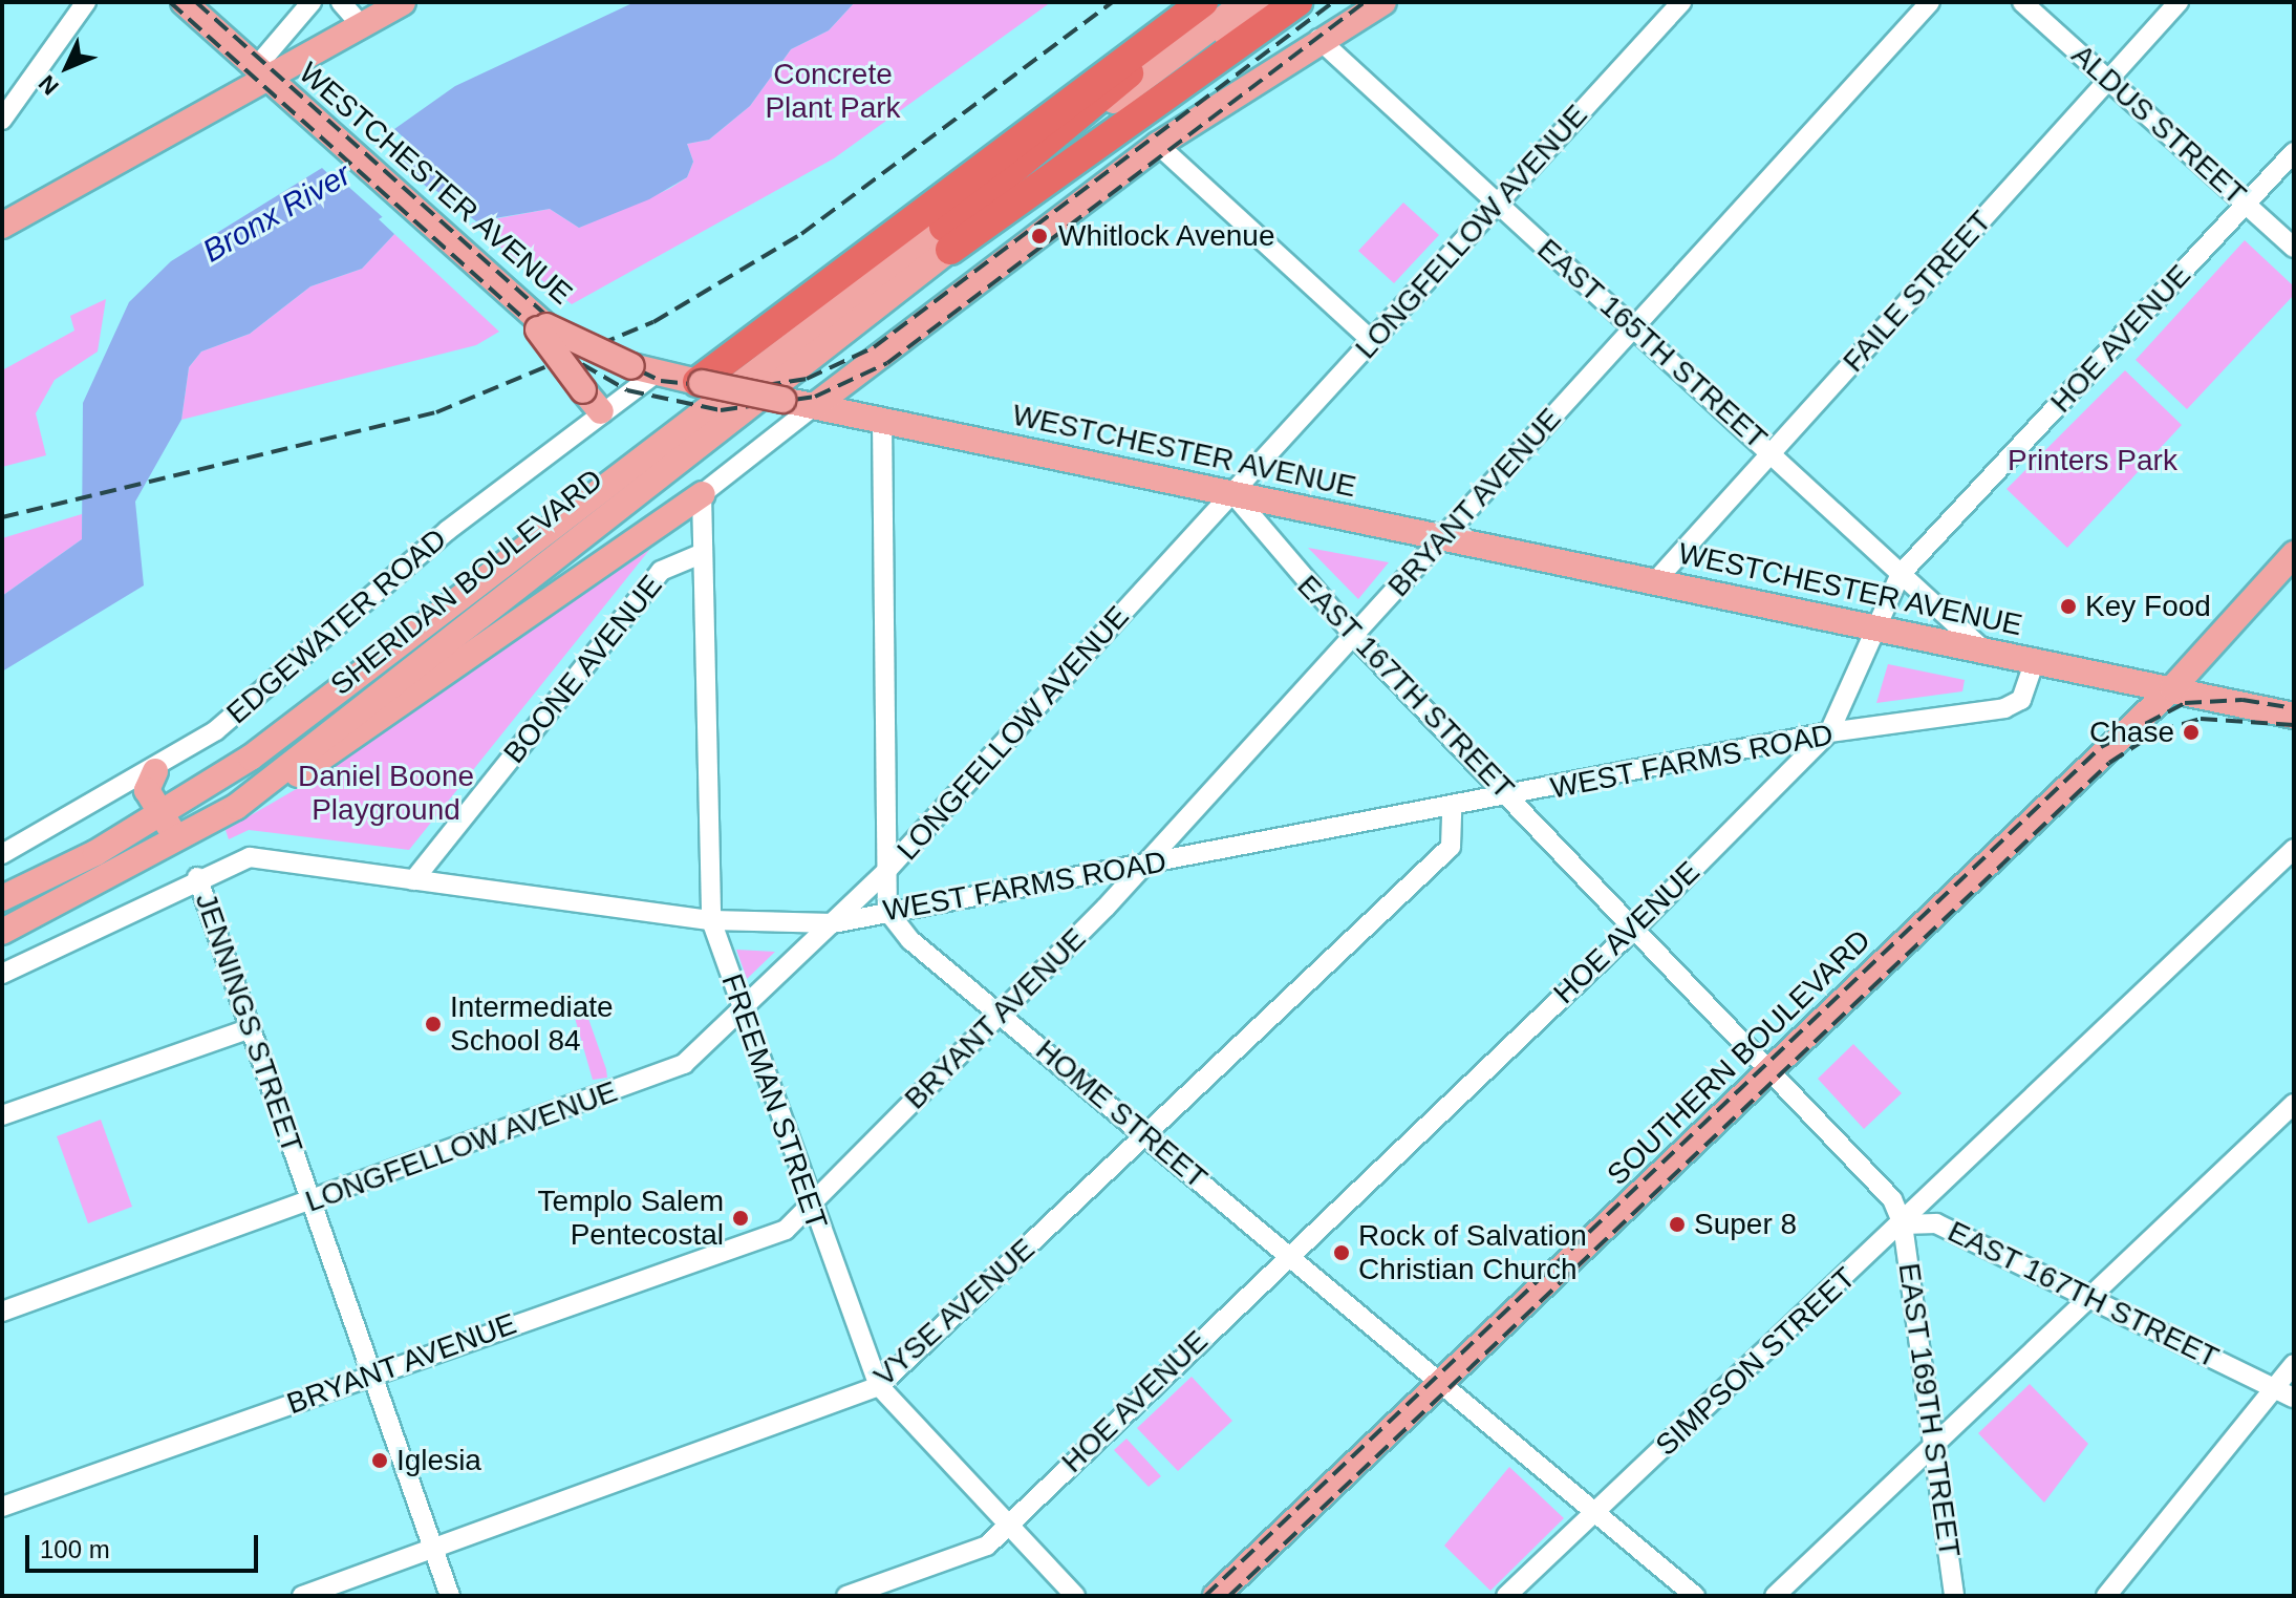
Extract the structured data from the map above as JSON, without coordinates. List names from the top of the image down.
{
  "streets": {
    "main road": ["WESTCHESTER AVENUE", "SHERIDAN BOULEVARD", "SOUTHERN BOULEVARD"],
    "street": [
      "ALDUS STREET",
      "LONGFELLOW AVENUE",
      "FAILE STREET",
      "HOE AVENUE",
      "EAST 165TH STREET",
      "BRYANT AVENUE",
      "EDGEWATER ROAD",
      "BOONE AVENUE",
      "EAST 167TH STREET",
      "WEST FARMS ROAD",
      "JENNINGS STREET",
      "FREEMAN STREET",
      "HOME STREET",
      "VYSE AVENUE",
      "SIMPSON STREET",
      "EAST 169TH STREET"
    ]
  },
  "crossings": [
    ["ALDUS STREET", "FAILE STREET"],
    ["ALDUS STREET", "HOE AVENUE"],
    ["WESTCHESTER AVENUE", "LONGFELLOW AVENUE"],
    ["WESTCHESTER AVENUE", "FAILE STREET"],
    ["WESTCHESTER AVENUE", "HOE AVENUE"],
    ["WESTCHESTER AVENUE", "EAST 165TH STREET"],
    ["WESTCHESTER AVENUE", "BRYANT AVENUE"],
    ["WESTCHESTER AVENUE", "EDGEWATER ROAD"],
    ["WESTCHESTER AVENUE", "EAST 167TH STREET"],
    ["WESTCHESTER AVENUE", "WEST FARMS ROAD"],
    ["WESTCHESTER AVENUE", "SOUTHERN BOULEVARD"],
    ["LONGFELLOW AVENUE", "EAST 165TH STREET"],
    ["LONGFELLOW AVENUE", "EAST 167TH STREET"],
    ["LONGFELLOW AVENUE", "WEST FARMS ROAD"],
    ["LONGFELLOW AVENUE", "JENNINGS STREET"],
    ["LONGFELLOW AVENUE", "FREEMAN STREET"],
    ["FAILE STREET", "EAST 165TH STREET"],
    ["HOE AVENUE", "EAST 165TH STREET"],
    ["HOE AVENUE", "EAST 167TH STREET"],
    ["HOE AVENUE", "WEST FARMS ROAD"],
    ["HOE AVENUE", "FREEMAN STREET"],
    ["HOE AVENUE", "HOME STREET"],
    ["EAST 165TH STREET", "BRYANT AVENUE"],
    ["BRYANT AVENUE", "EAST 167TH STREET"],
    ["BRYANT AVENUE", "WEST FARMS ROAD"],
    ["BRYANT AVENUE", "JENNINGS STREET"],
    ["BRYANT AVENUE", "FREEMAN STREET"],
    ["BRYANT AVENUE", "HOME STREET"],
    ["BOONE AVENUE", "WEST FARMS ROAD"],
    ["BOONE AVENUE", "FREEMAN STREET"],
    ["EAST 167TH STREET", "WEST FARMS ROAD"],
    ["EAST 167TH STREET", "SOUTHERN BOULEVARD"],
    ["EAST 167TH STREET", "SIMPSON STREET"],
    ["EAST 167TH STREET", "EAST 169TH STREET"],
    ["WEST FARMS ROAD", "JENNINGS STREET"],
    ["WEST FARMS ROAD", "FREEMAN STREET"],
    ["WEST FARMS ROAD", "HOME STREET"],
    ["WEST FARMS ROAD", "VYSE AVENUE"],
    ["JENNINGS STREET", "VYSE AVENUE"],
    ["SOUTHERN BOULEVARD", "HOME STREET"],
    ["FREEMAN STREET", "VYSE AVENUE"],
    ["HOME STREET", "VYSE AVENUE"],
    ["HOME STREET", "SIMPSON STREET"],
    ["SIMPSON STREET", "EAST 169TH STREET"]
  ],
  "water": ["Bronx River"],
  "parks": ["Concrete Plant Park", "Printers Park", "Daniel Boone Playground"],
  "places": [
    "Whitlock Avenue",
    "Key Food",
    "Chase",
    "Intermediate School 84",
    "Templo Salem Pentecostal",
    "Super 8",
    "Rock of Salvation Christian Church",
    "Iglesia"
  ],
  "scale_bar": "100 m",
  "north": "bottom left"
}
